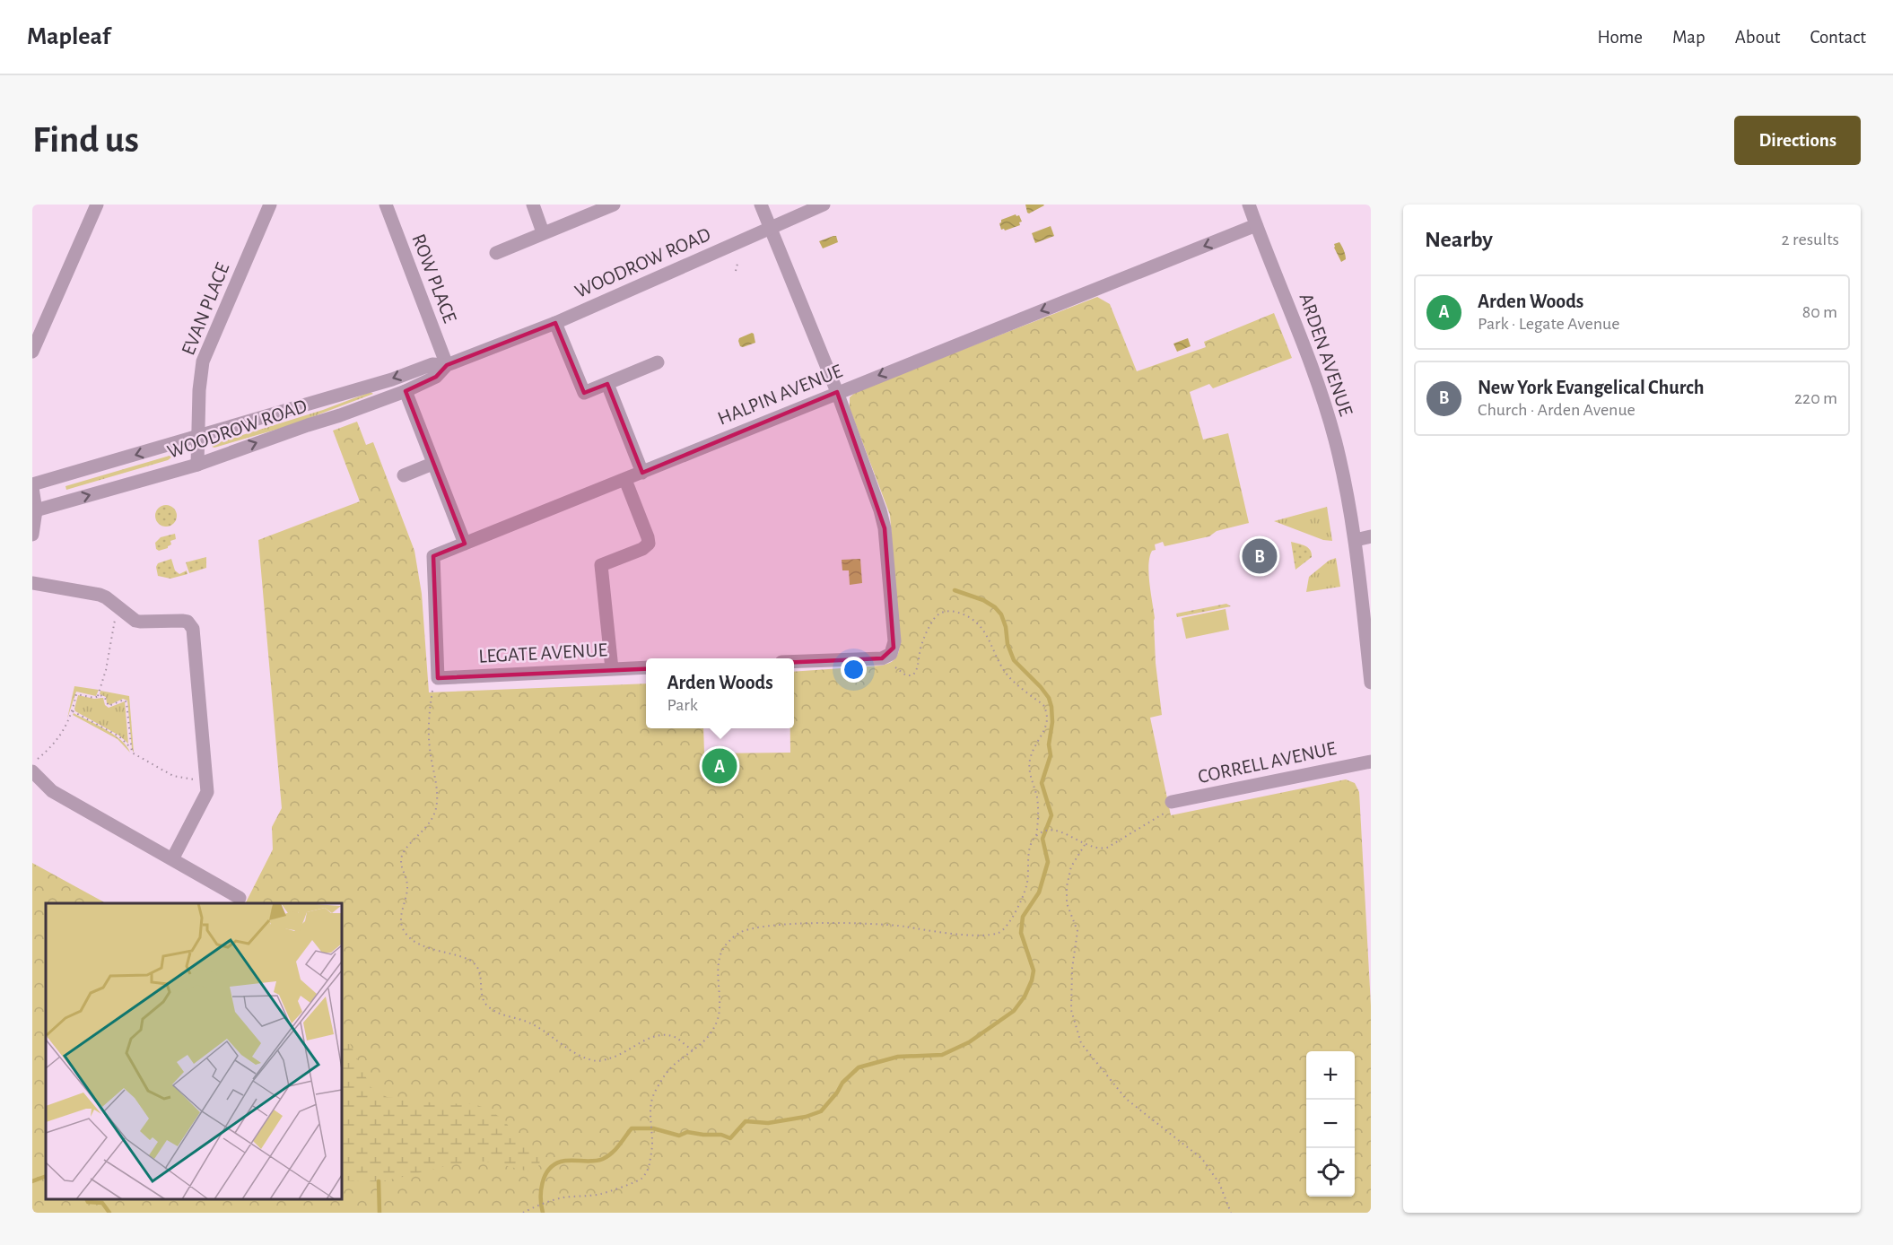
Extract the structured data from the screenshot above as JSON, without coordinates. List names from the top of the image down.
{
  "streets": {
    "street": [
      "WOODROW ROAD",
      "ROW PLACE",
      "EVAN PLACE",
      "ARDEN AVENUE",
      "HALPIN AVENUE",
      "LEGATE AVENUE",
      "CORRELL AVENUE"
    ]
  },
  "crossings": [
    ["WOODROW ROAD", "ROW PLACE"],
    ["WOODROW ROAD", "EVAN PLACE"],
    ["ARDEN AVENUE", "HALPIN AVENUE"],
    ["HALPIN AVENUE", "LEGATE AVENUE"]
  ],
  "one_way": ["HALPIN AVENUE"],
  "page": {
    "header": "Mapleaf",
    "nav": [
      "Home",
      "Map",
      "About",
      "Contact"
    ],
    "buttons": "Directions",
    "title": "Find us",
    "heading": ["Nearby", "2 results"],
    "list": [
      {
        "mark": "A",
        "name": "Arden Woods",
        "note": "Park · Legate Avenue",
        "value": "80 m"
      },
      {
        "mark": "B",
        "name": "New York Evangelical Church",
        "note": "Church · Arden Avenue",
        "value": "220 m"
      }
    ],
    "pins": ["B", "A"],
    "popup": ["Arden Woods", "Park"],
    "map_buttons": ["+", "−"]
  }
}
